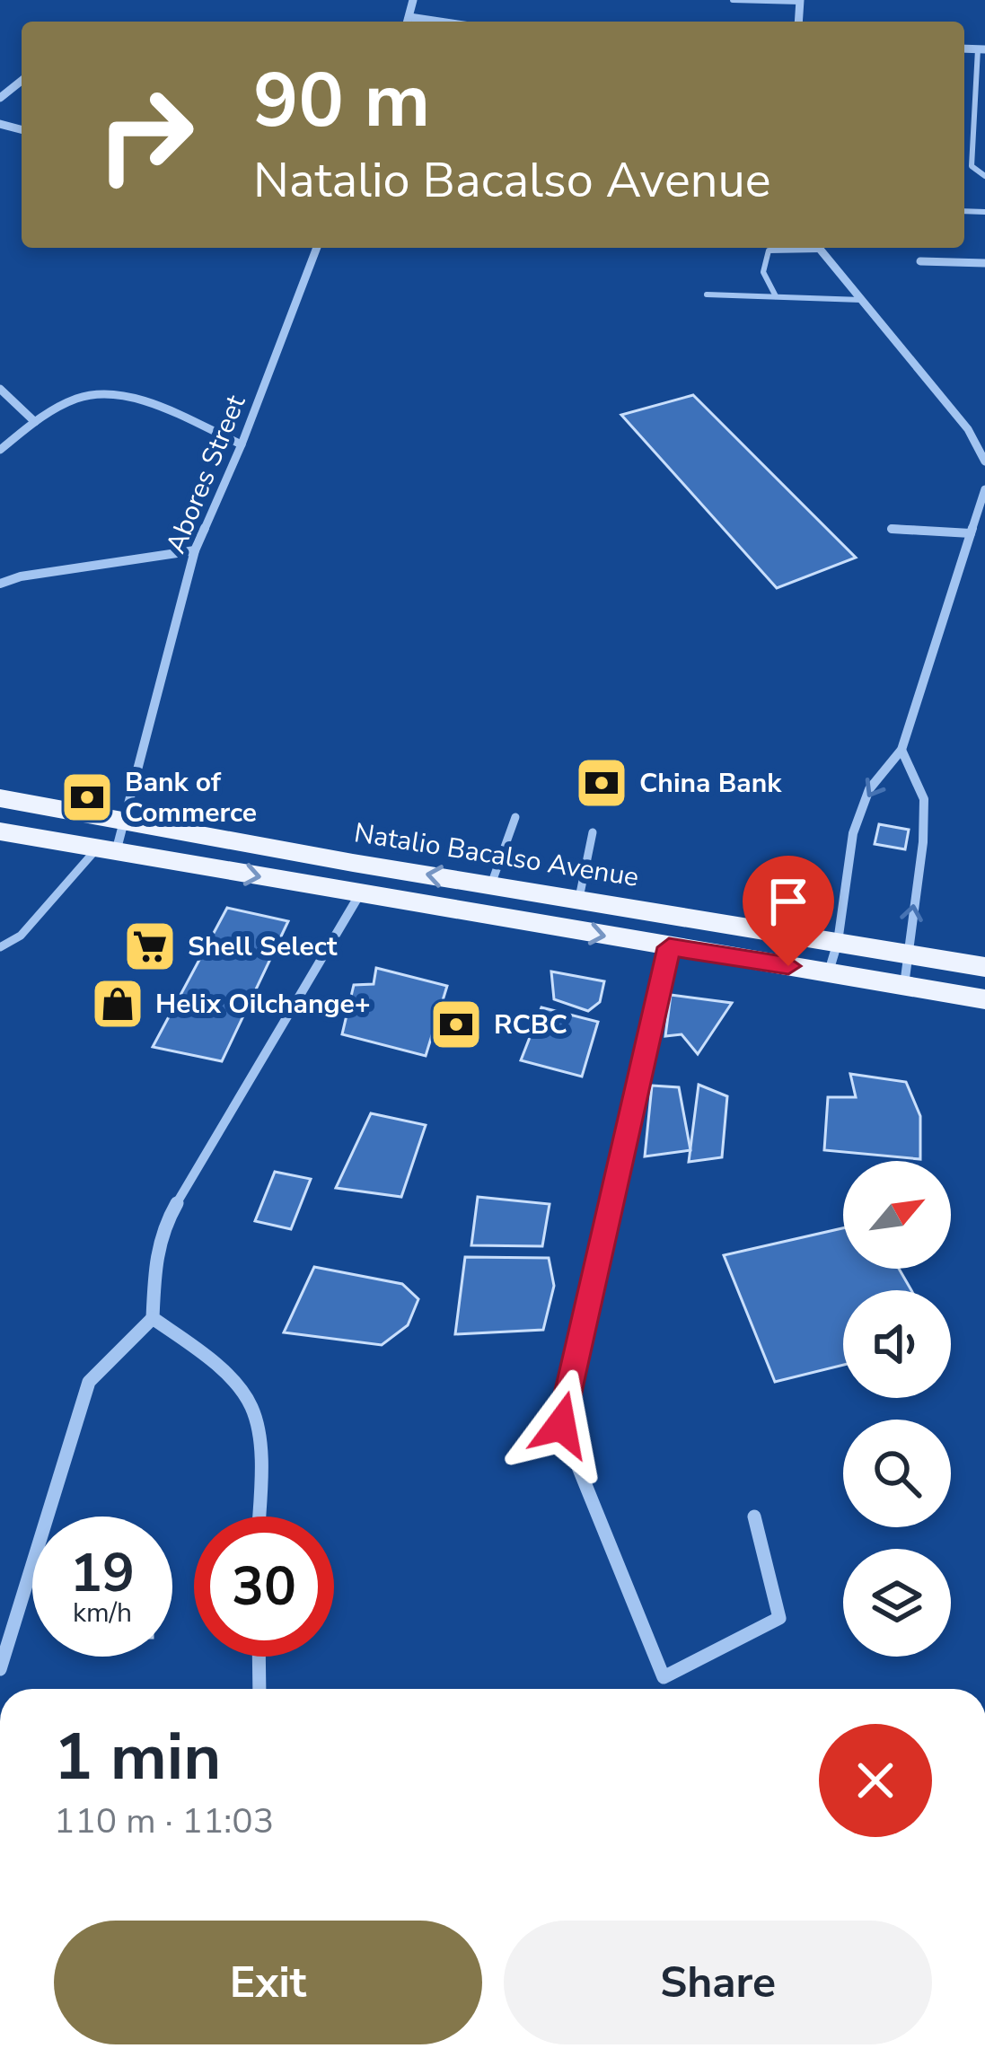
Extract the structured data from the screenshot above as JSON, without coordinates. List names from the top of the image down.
{
  "streets": {
    "main road": ["Natalio Bacalso Avenue"],
    "street": ["Abores Street"]
  },
  "crossings": [
    ["Abores Street", "Natalio Bacalso Avenue"]
  ],
  "places": {
    "bank": ["China Bank", "Bank of Commerce", "RCBC"],
    "supermarket": ["Shell Select"],
    "shop": ["Helix Oilchange+"]
  },
  "north": "top right",
  "page": {
    "turn": ["90 m", "Natalio Bacalso Avenue"],
    "speed": "19 km/h",
    "limit": "30",
    "heading": ["1 min", "110 m · 11:03"],
    "buttons": ["Exit", "Share"]
  }
}
